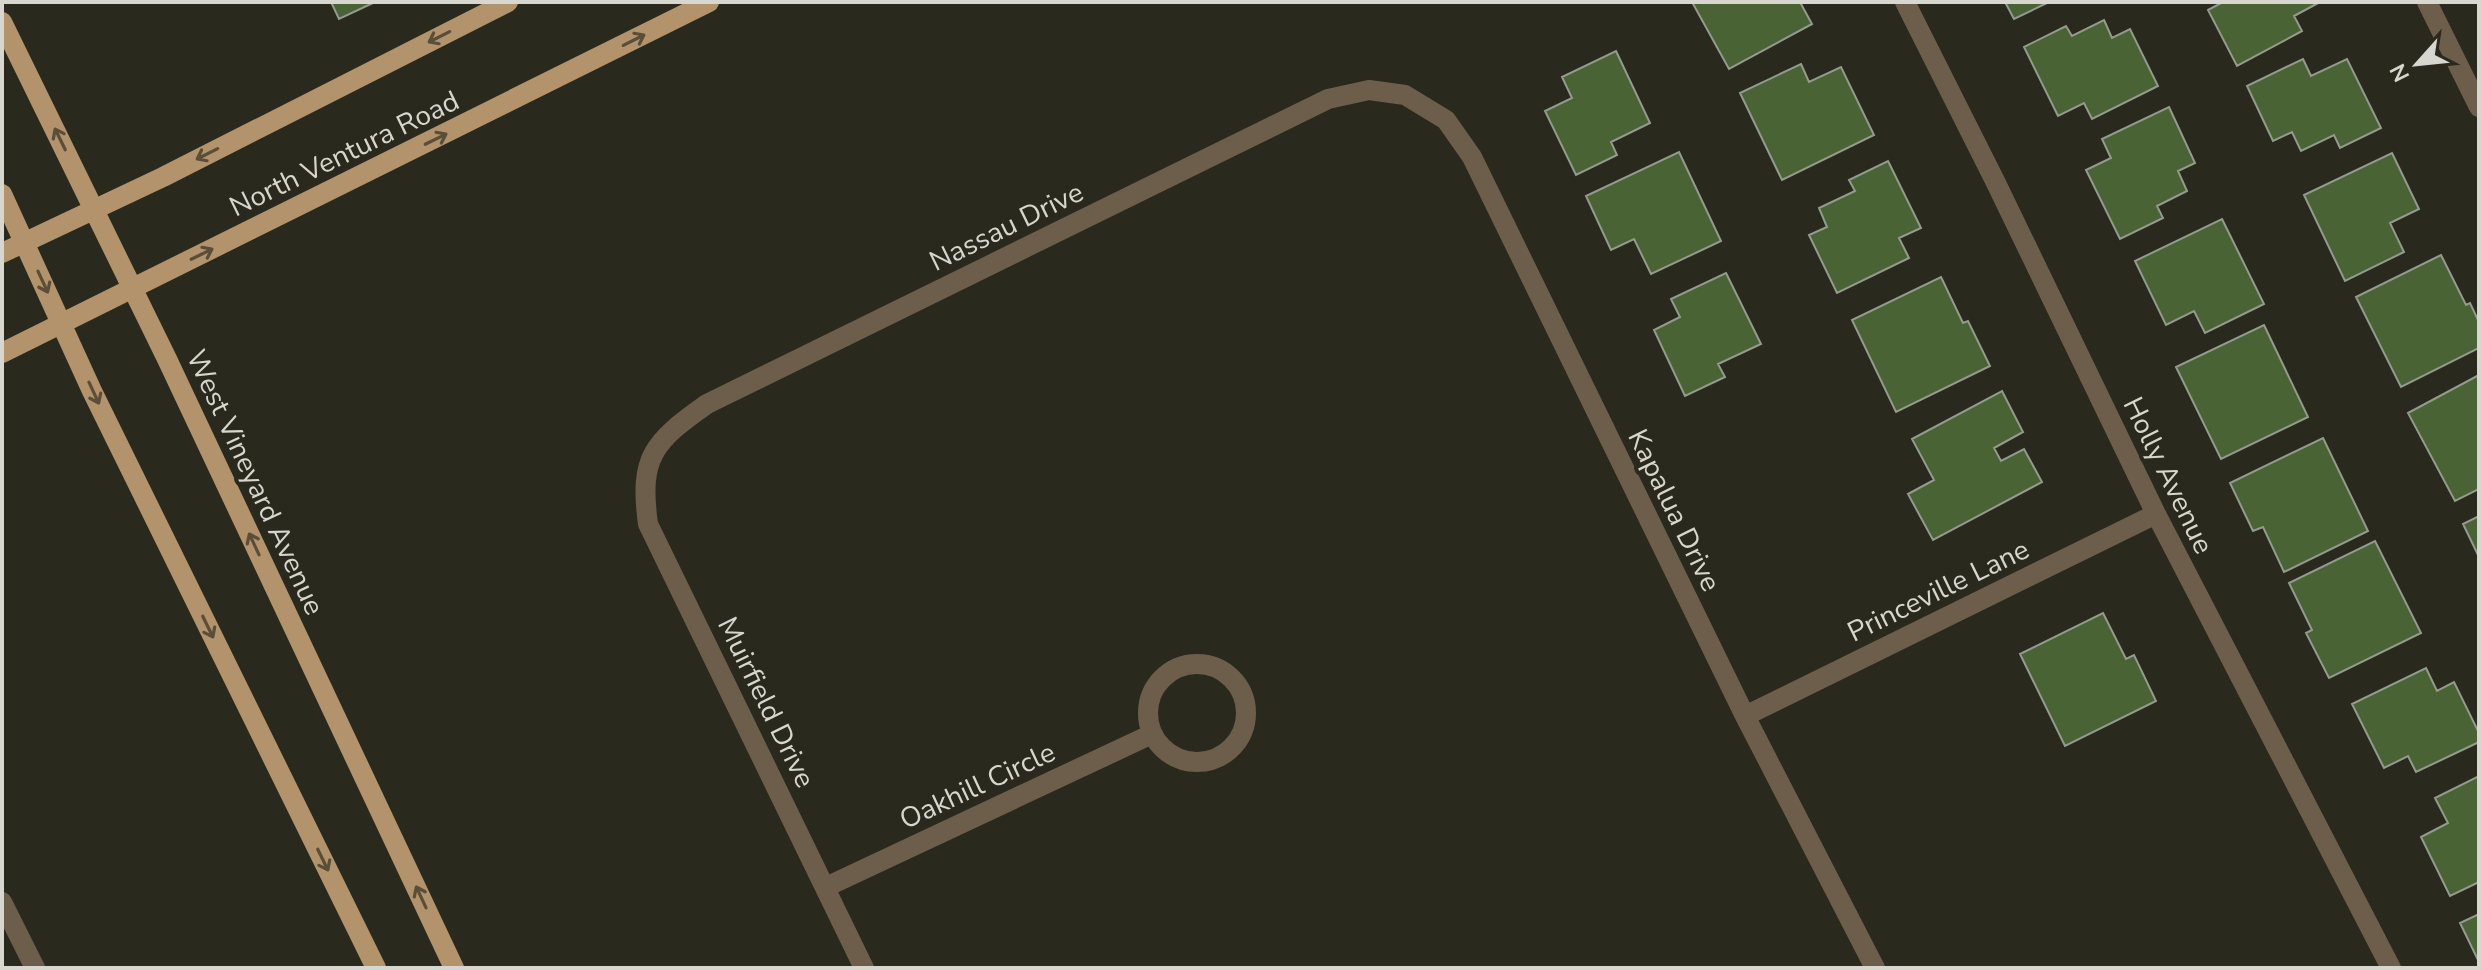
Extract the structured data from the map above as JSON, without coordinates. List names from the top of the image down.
{
  "streets": {
    "main road": ["North Ventura Road", "West Vineyard Avenue"],
    "street": [
      "Nassau Drive",
      "Holly Avenue",
      "Kapalua Drive",
      "Princeville Lane",
      "Muirfield Drive",
      "Oakhill Circle"
    ]
  },
  "crossings": [
    ["North Ventura Road", "West Vineyard Avenue"],
    ["Nassau Drive", "Kapalua Drive"],
    ["Nassau Drive", "Muirfield Drive"],
    ["Holly Avenue", "Princeville Lane"],
    ["Kapalua Drive", "Princeville Lane"],
    ["Muirfield Drive", "Oakhill Circle"]
  ],
  "north": "bottom left"
}
